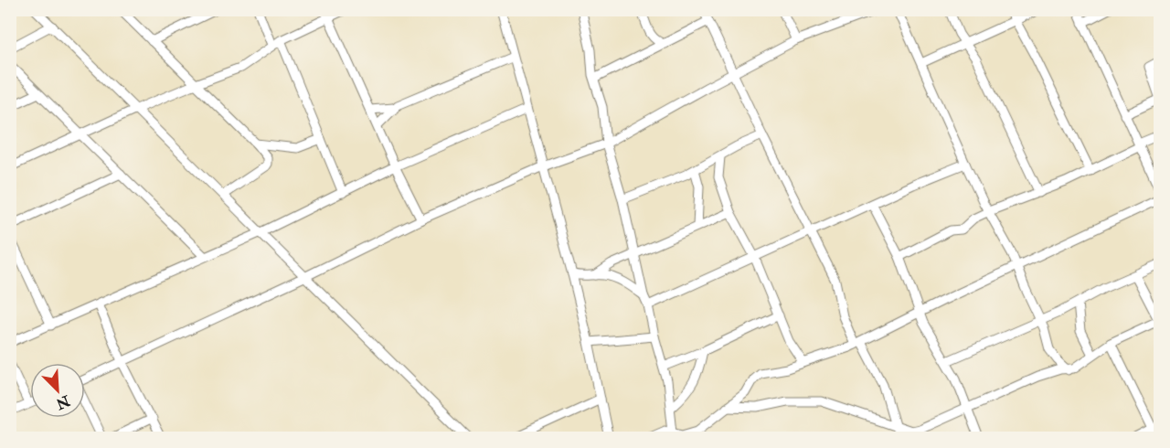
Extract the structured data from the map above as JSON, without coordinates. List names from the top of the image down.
{
  "north": "bottom right"
}
